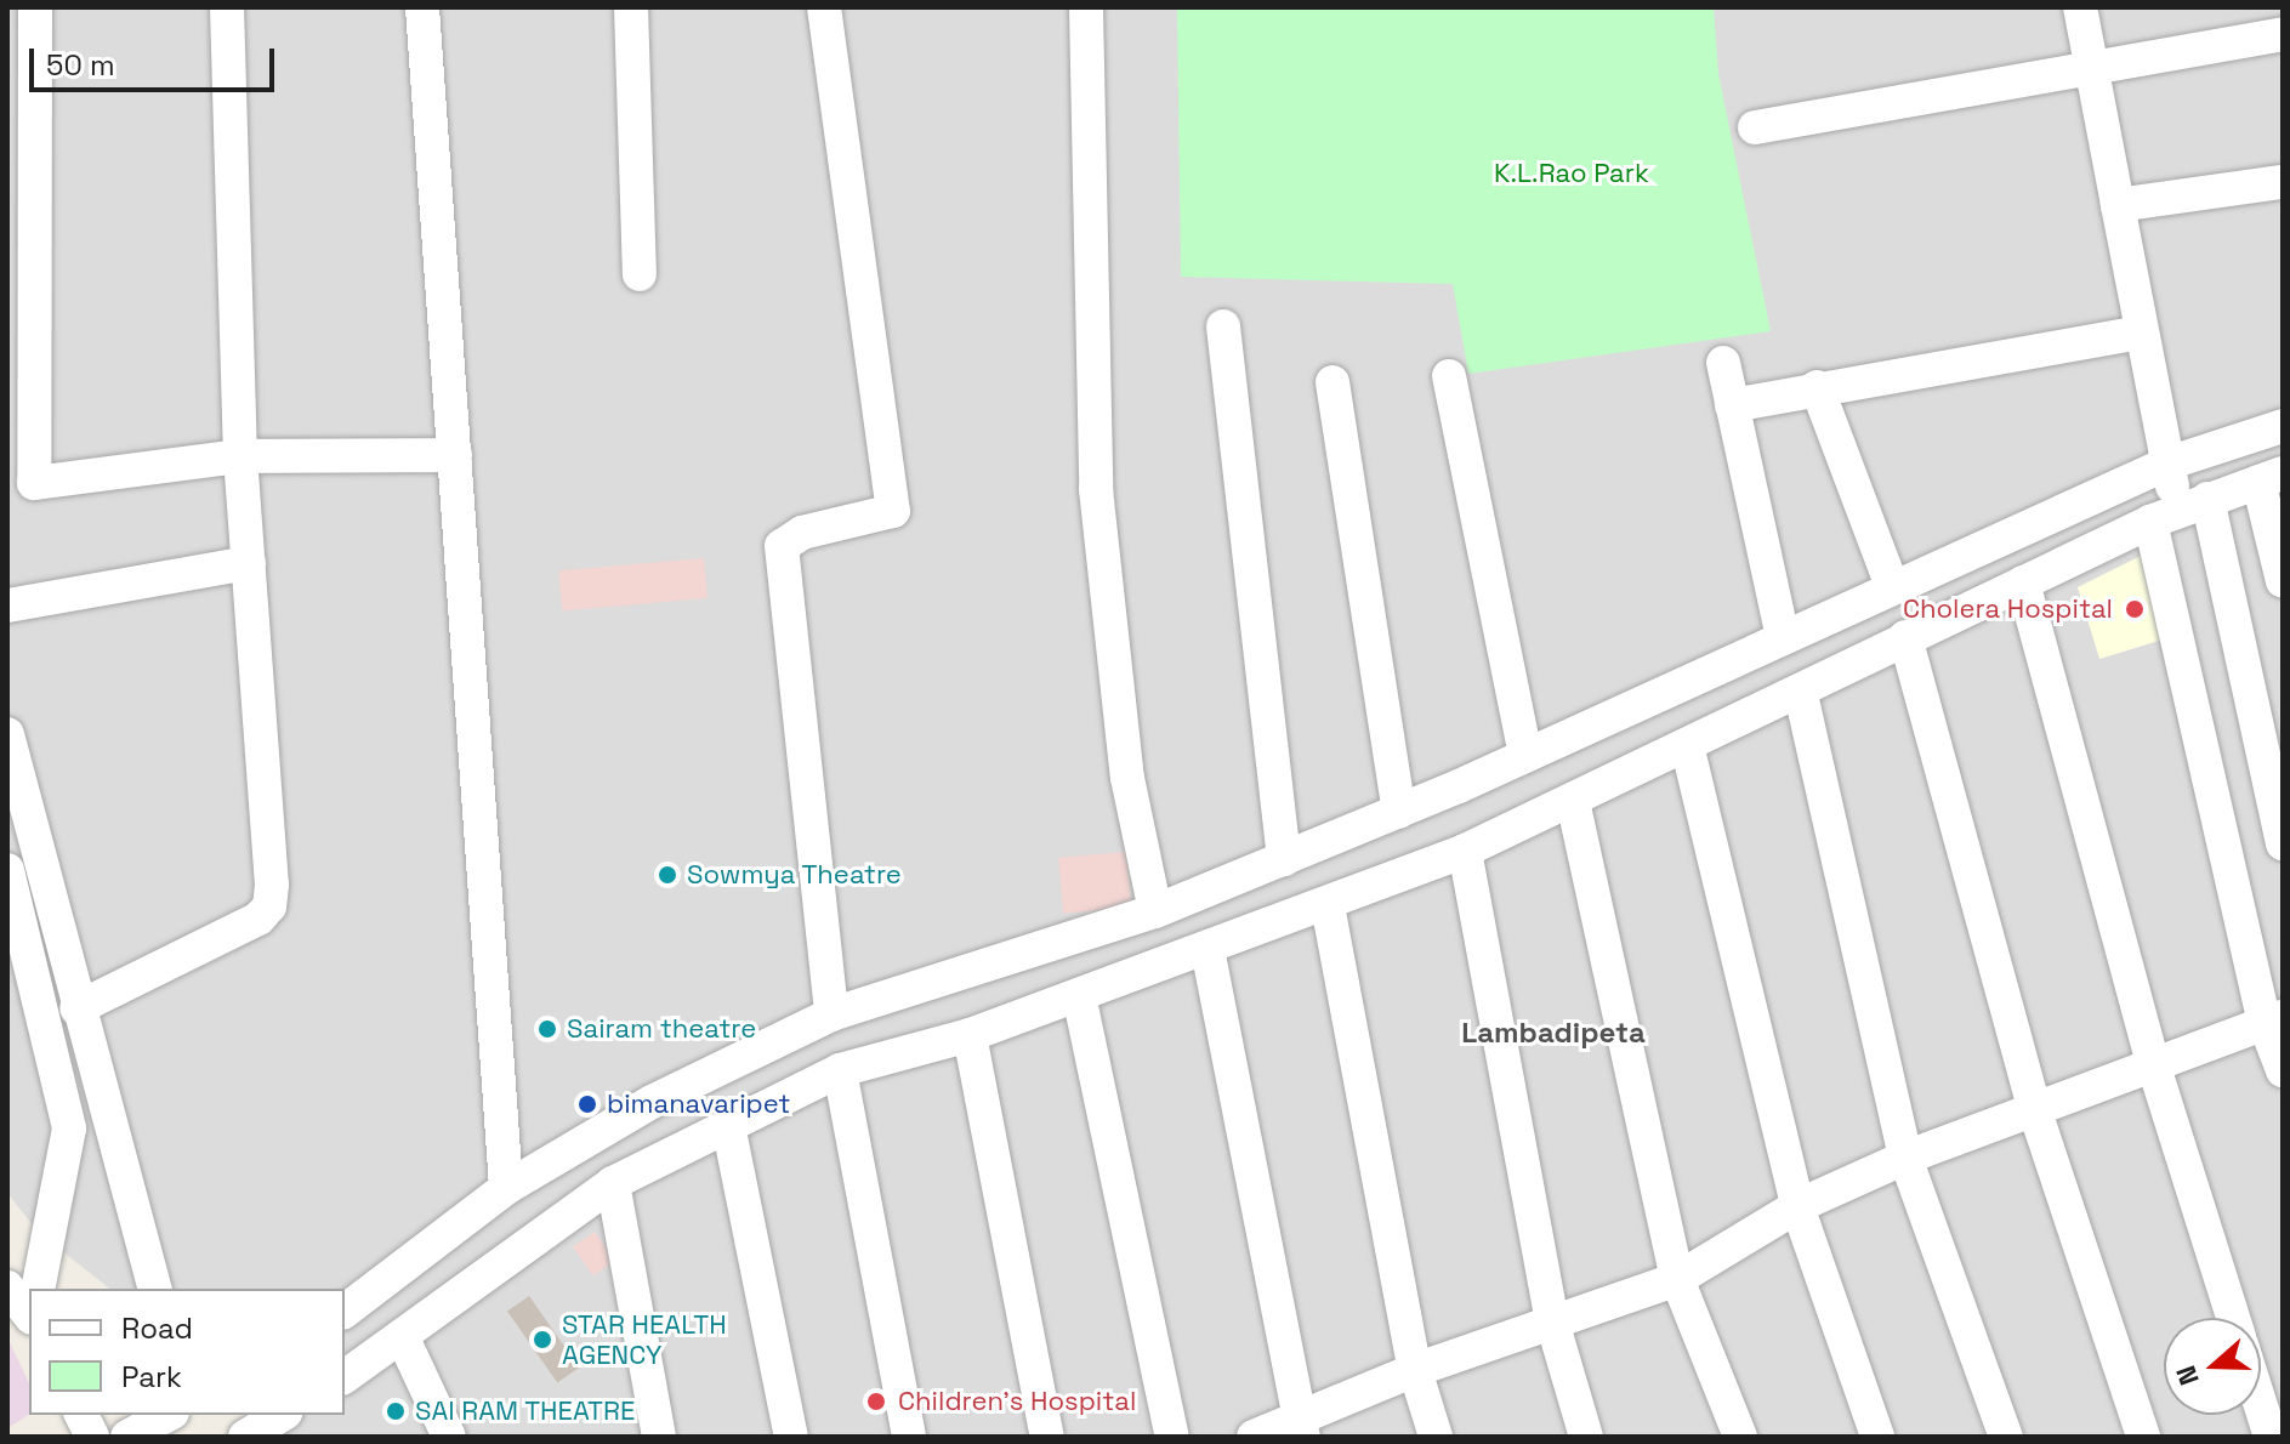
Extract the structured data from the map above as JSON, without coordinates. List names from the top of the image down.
{
  "districts": ["Lambadipeta"],
  "parks": ["K.L.Rao Park"],
  "places": [
    "Cholera Hospital",
    "Sowmya Theatre",
    "Sairam theatre",
    "bimanavaripet",
    "STAR HEALTH AGENCY",
    "Children's Hospital",
    "SAI RAM THEATRE"
  ],
  "legend": ["Road", "Park"],
  "scale_bar": "50 m",
  "north": "left"
}
